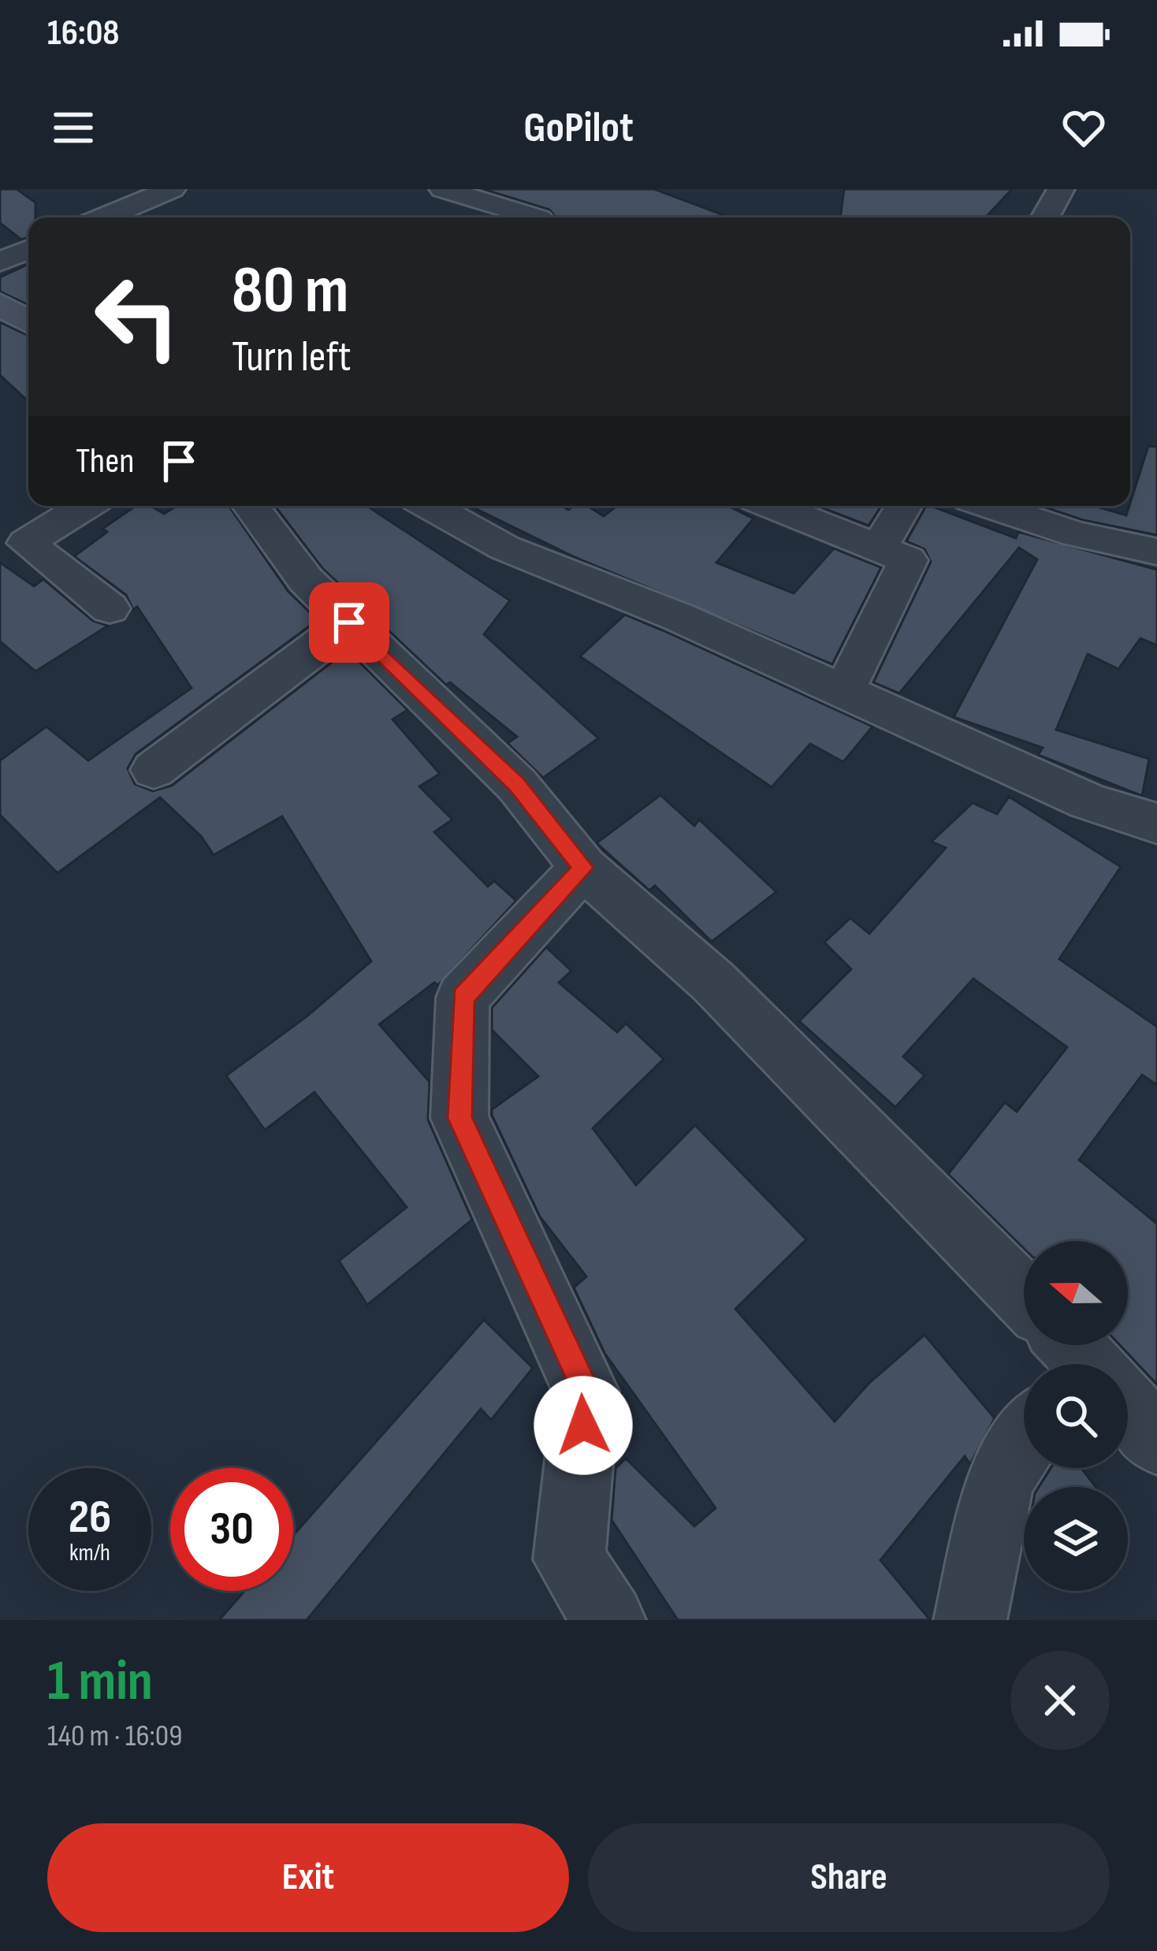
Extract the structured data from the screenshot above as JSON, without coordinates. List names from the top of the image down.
{
  "north": "left",
  "page": {
    "status": "16:08",
    "header": "GoPilot",
    "turn": ["80 m", "Turn left"],
    "then": "Then",
    "speed": "26 km/h",
    "limit": "30",
    "heading": ["1 min", "140 m · 16:09"],
    "buttons": ["Exit", "Share"]
  }
}
